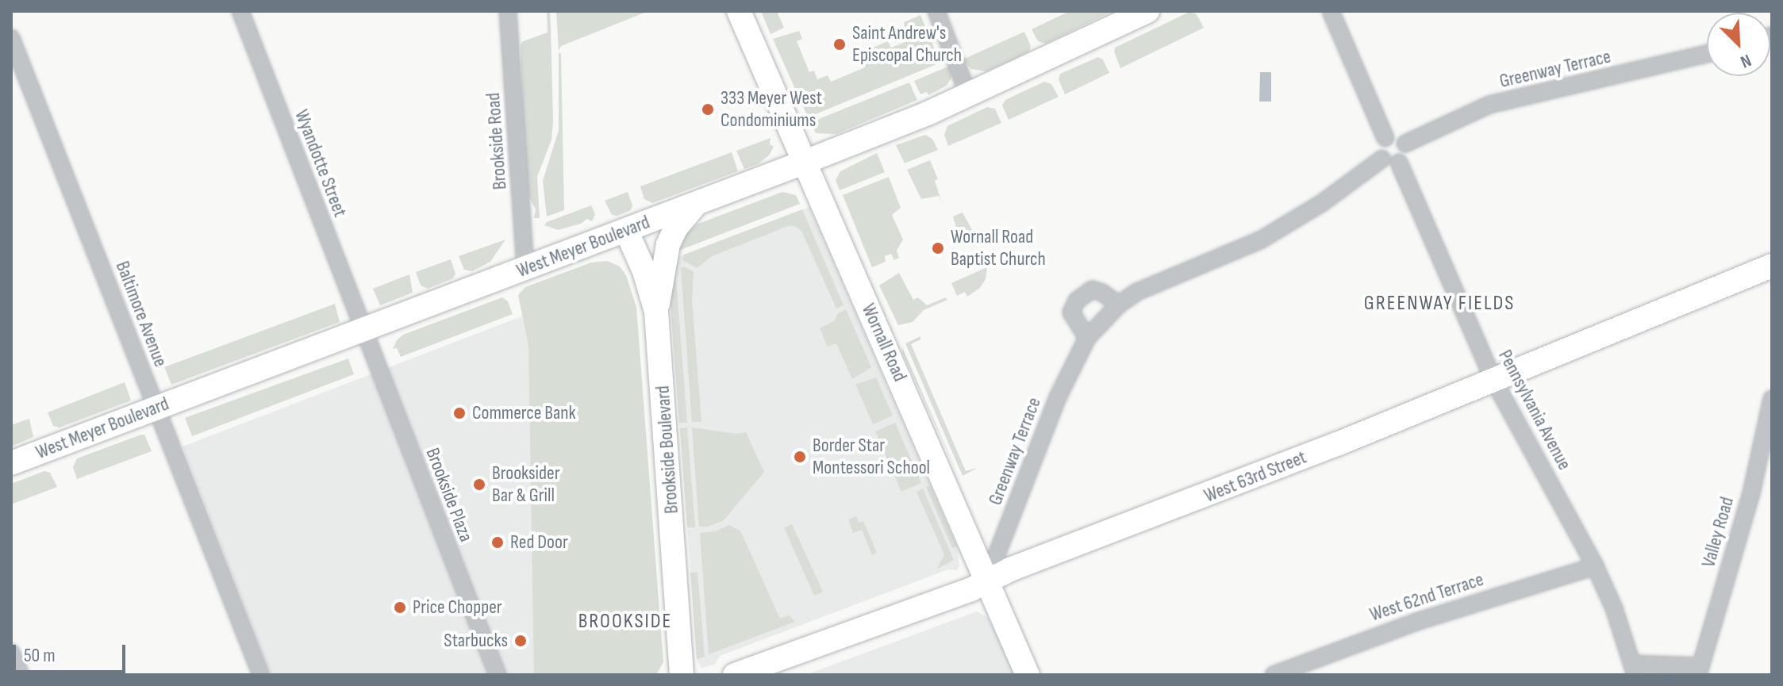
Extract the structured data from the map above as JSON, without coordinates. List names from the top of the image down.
{
  "streets": {
    "main road": [
      "West Meyer Boulevard",
      "Wornall Road",
      "Brookside Boulevard",
      "West 63rd Street"
    ],
    "street": [
      "Greenway Terrace",
      "Brookside Road",
      "Wyandotte Street",
      "Baltimore Avenue",
      "Pennsylvania Avenue",
      "Brookside Plaza",
      "Valley Road",
      "West 62nd Terrace"
    ]
  },
  "crossings": [
    ["Greenway Terrace", "Wornall Road"],
    ["Greenway Terrace", "Pennsylvania Avenue"],
    ["Greenway Terrace", "West 63rd Street"],
    ["Brookside Road", "West Meyer Boulevard"],
    ["Wyandotte Street", "West Meyer Boulevard"],
    ["Wyandotte Street", "Brookside Plaza"],
    ["West Meyer Boulevard", "Baltimore Avenue"],
    ["West Meyer Boulevard", "Wornall Road"],
    ["West Meyer Boulevard", "Brookside Boulevard"],
    ["West Meyer Boulevard", "Brookside Plaza"],
    ["Wornall Road", "West 63rd Street"],
    ["Pennsylvania Avenue", "West 63rd Street"],
    ["Pennsylvania Avenue", "West 62nd Terrace"]
  ],
  "districts": ["GREENWAY FIELDS", "BROOKSIDE"],
  "places": [
    "Saint Andrew's Episcopal Church",
    "333 Meyer West Condominiums",
    "Wornall Road Baptist Church",
    "Commerce Bank",
    "Border Star Montessori School",
    "Brooksider Bar & Grill",
    "Red Door",
    "Price Chopper",
    "Starbucks"
  ],
  "scale_bar": "50 m",
  "north": "bottom right"
}
